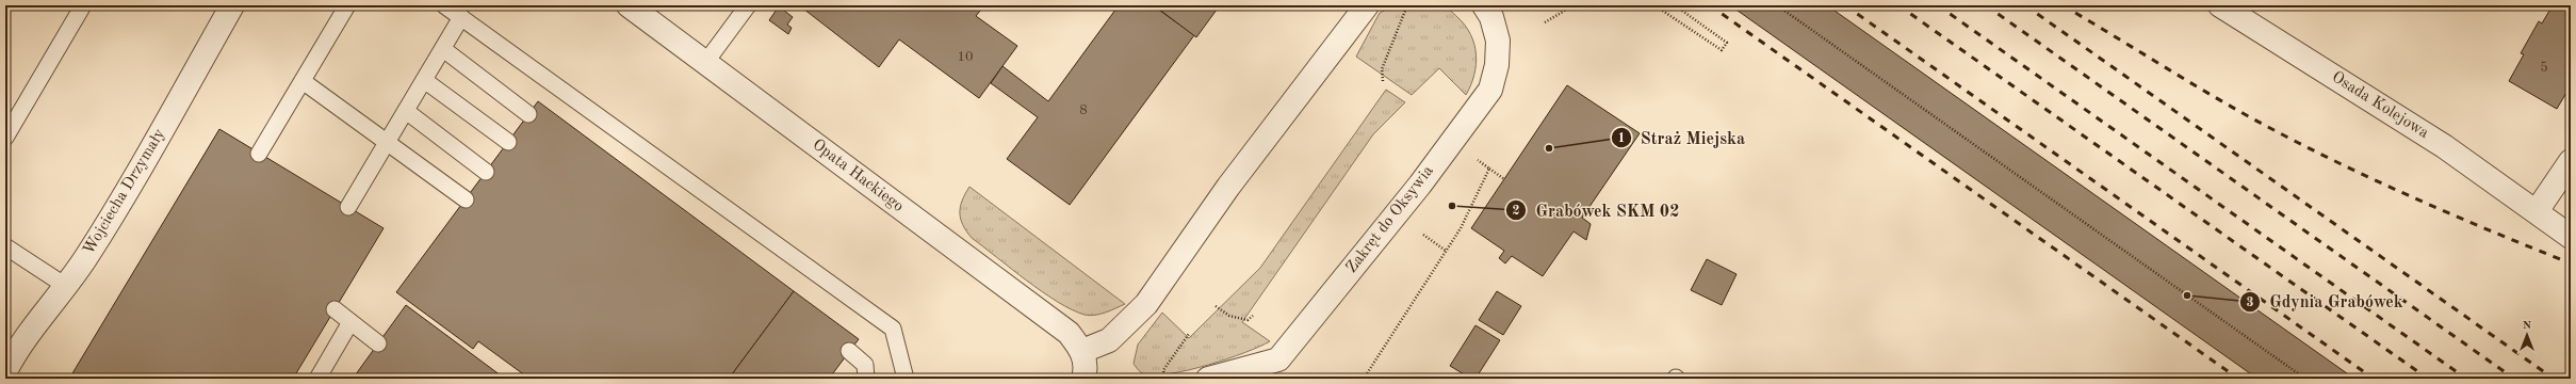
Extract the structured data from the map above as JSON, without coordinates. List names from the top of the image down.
{
  "streets": {
    "street": [
      "Osada Kolejowa",
      "Opata Hackiego",
      "Wojciecha Drzymały",
      "Zakręt do Oksywia"
    ]
  },
  "places": ["Straż Miejska", "Grabówek SKM 02", "Gdynia Grabówek"],
  "house_numbers": ["10", "5", "8"],
  "north": "top"
}
